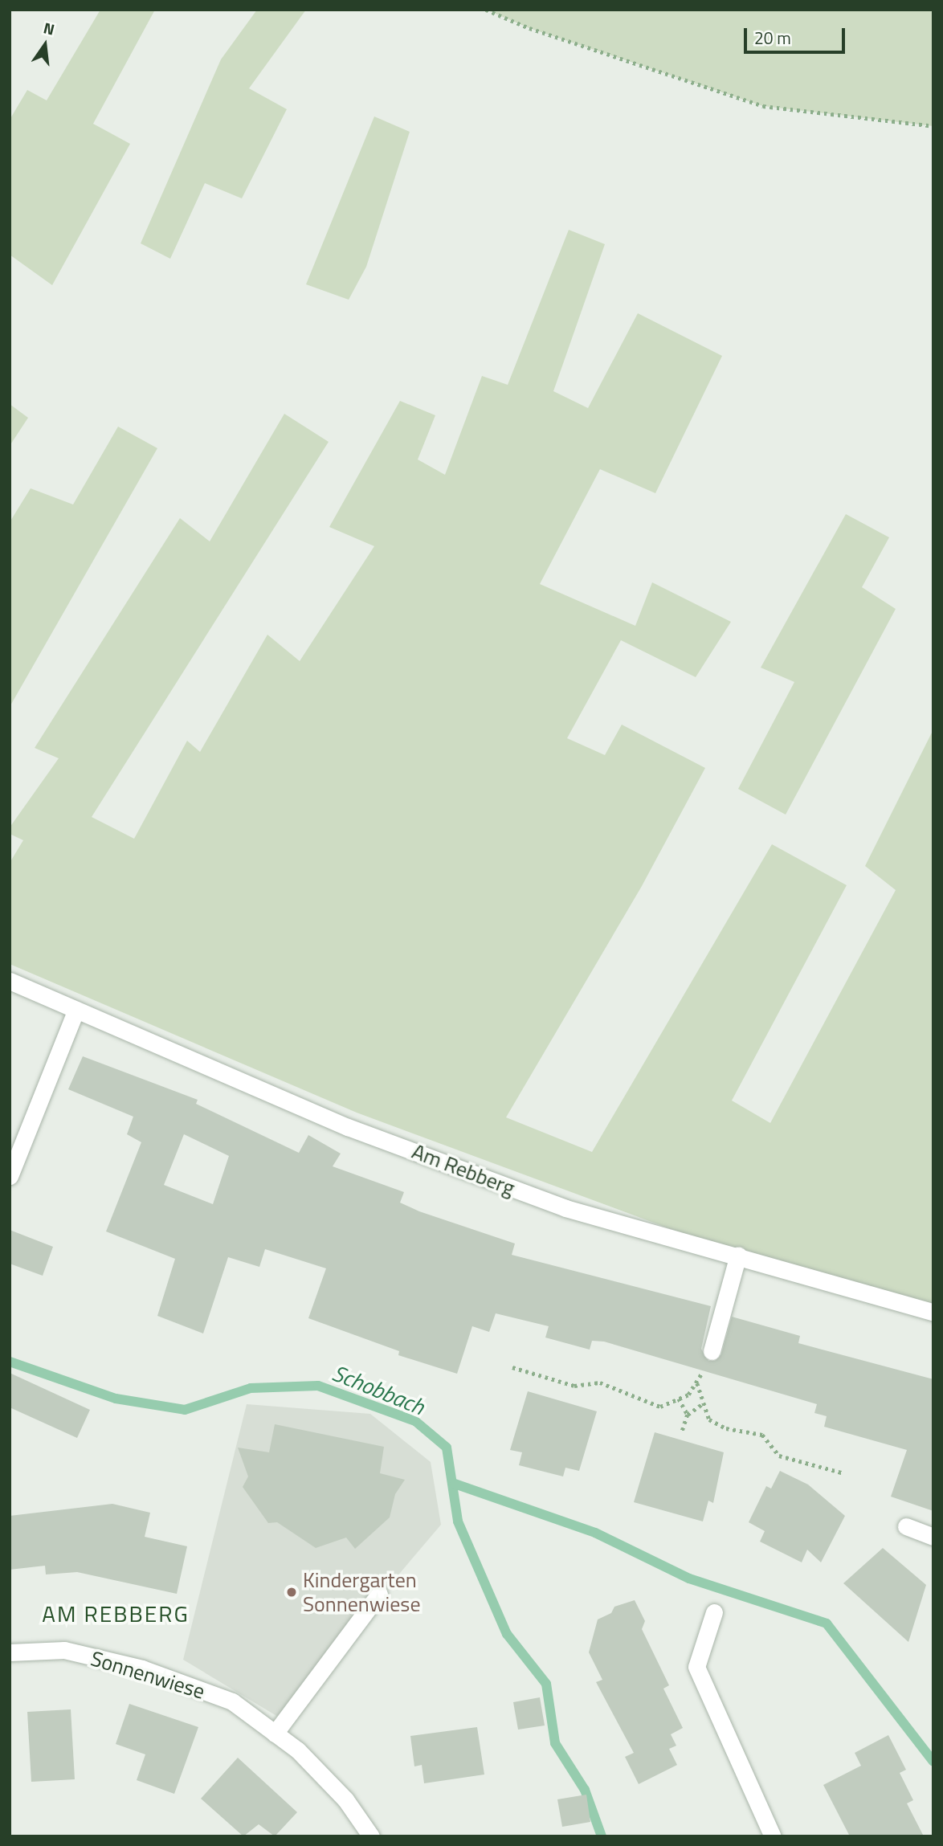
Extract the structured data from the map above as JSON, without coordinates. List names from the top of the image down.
{
  "streets": {
    "street": ["Am Rebberg", "Sonnenwiese"]
  },
  "districts": ["AM REBBERG"],
  "water": ["Schobbach"],
  "places": ["Kindergarten Sonnenwiese"],
  "scale_bar": "20 m",
  "north": "top"
}
